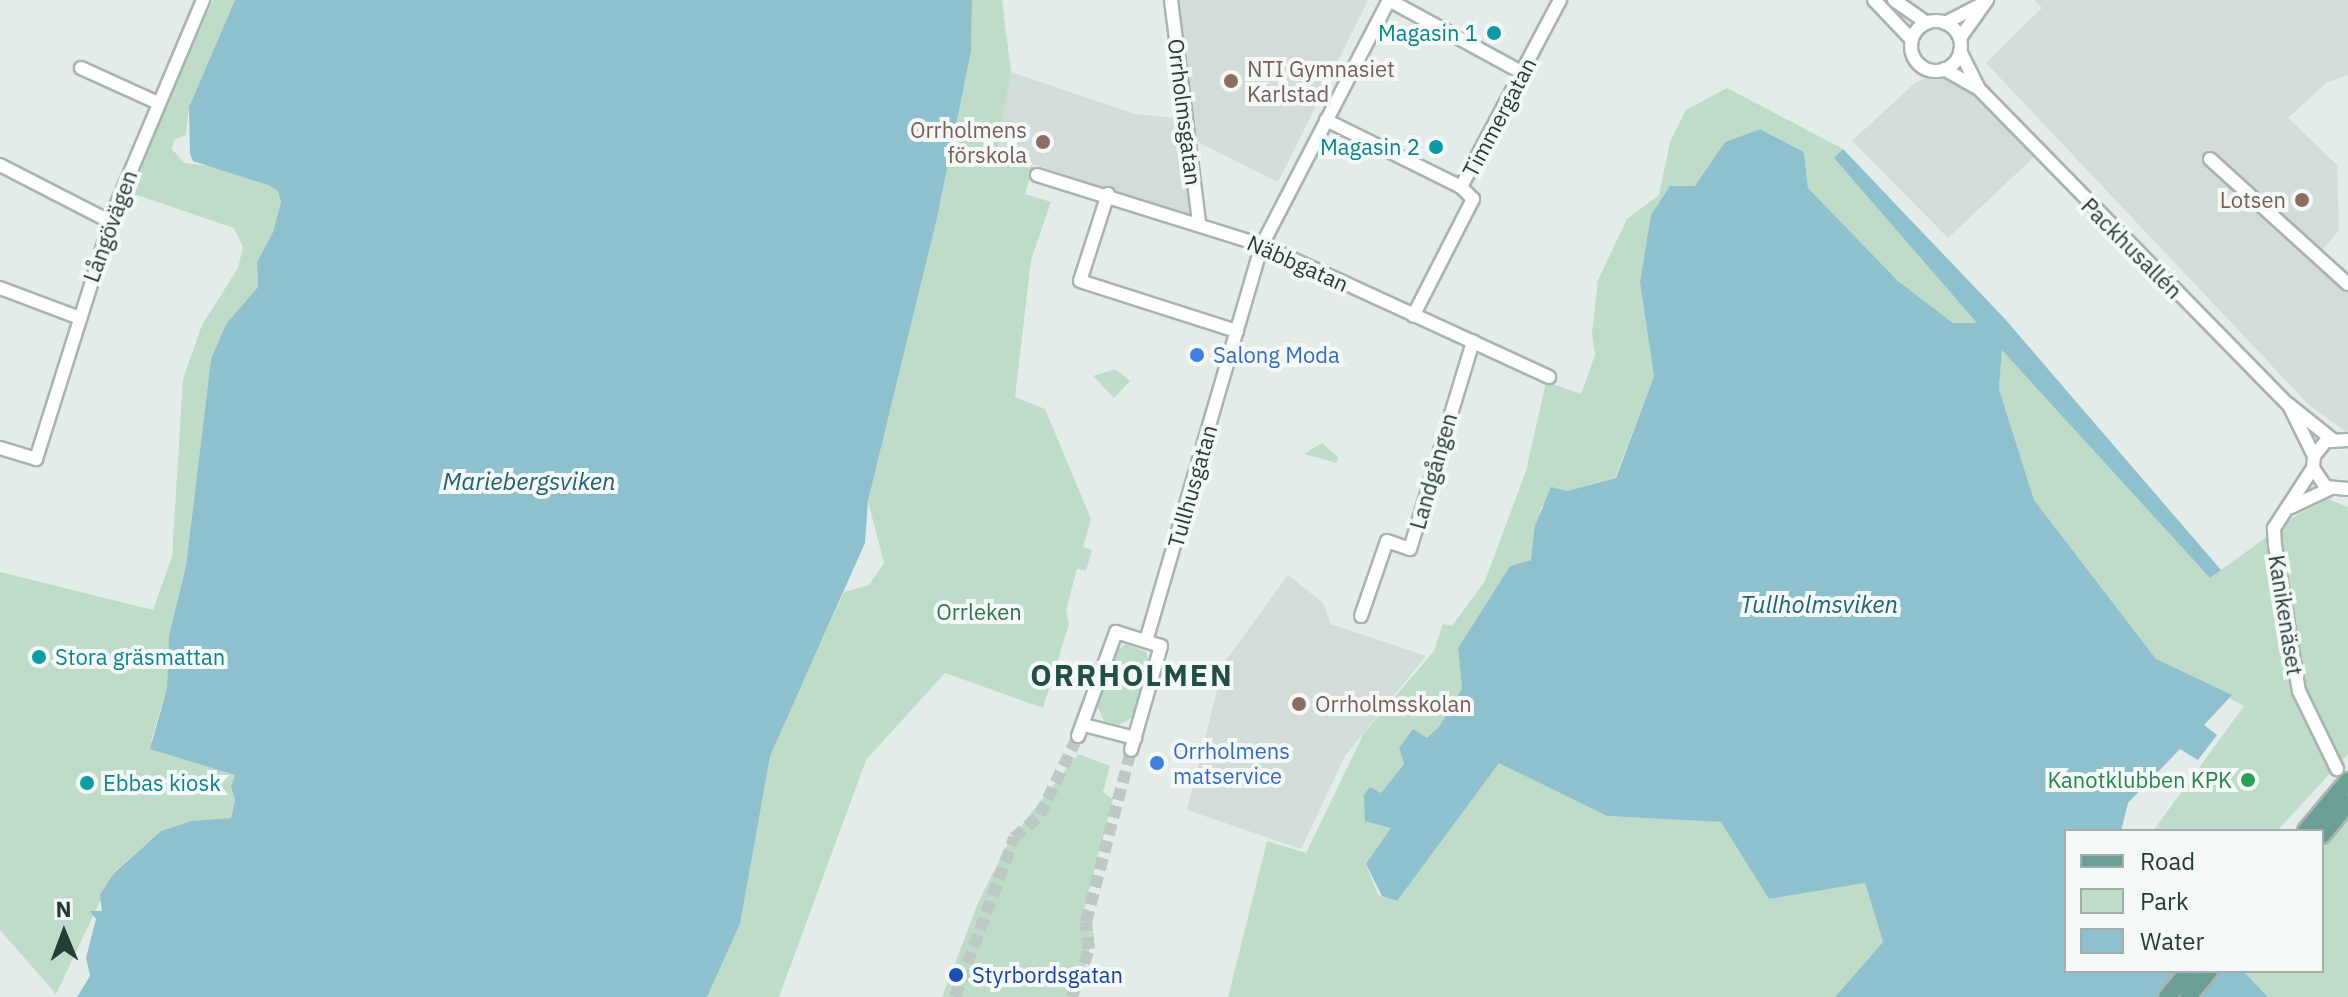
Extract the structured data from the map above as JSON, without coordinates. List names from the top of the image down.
{
  "streets": {
    "street": [
      "Orrholmsgatan",
      "Timmergatan",
      "Långövägen",
      "Packhusallén",
      "Näbbgatan",
      "Landgången",
      "Tullhusgatan",
      "Kanikenäset"
    ]
  },
  "crossings": [
    ["Orrholmsgatan", "Näbbgatan"],
    ["Timmergatan", "Näbbgatan"],
    ["Packhusallén", "Kanikenäset"],
    ["Näbbgatan", "Landgången"],
    ["Näbbgatan", "Tullhusgatan"]
  ],
  "districts": ["ORRHOLMEN"],
  "water": ["Mariebergsviken", "Tullholmsviken"],
  "parks": ["Orrleken"],
  "places": [
    "Magasin 1",
    "NTI Gymnasiet Karlstad",
    "Orrholmens förskola",
    "Magasin 2",
    "Lotsen",
    "Salong Moda",
    "Stora gräsmattan",
    "Orrholmsskolan",
    "Orrholmens matservice",
    "Kanotklubben KPK",
    "Ebbas kiosk",
    "Styrbordsgatan"
  ],
  "legend": ["Road", "Park", "Water"],
  "north": "top"
}
